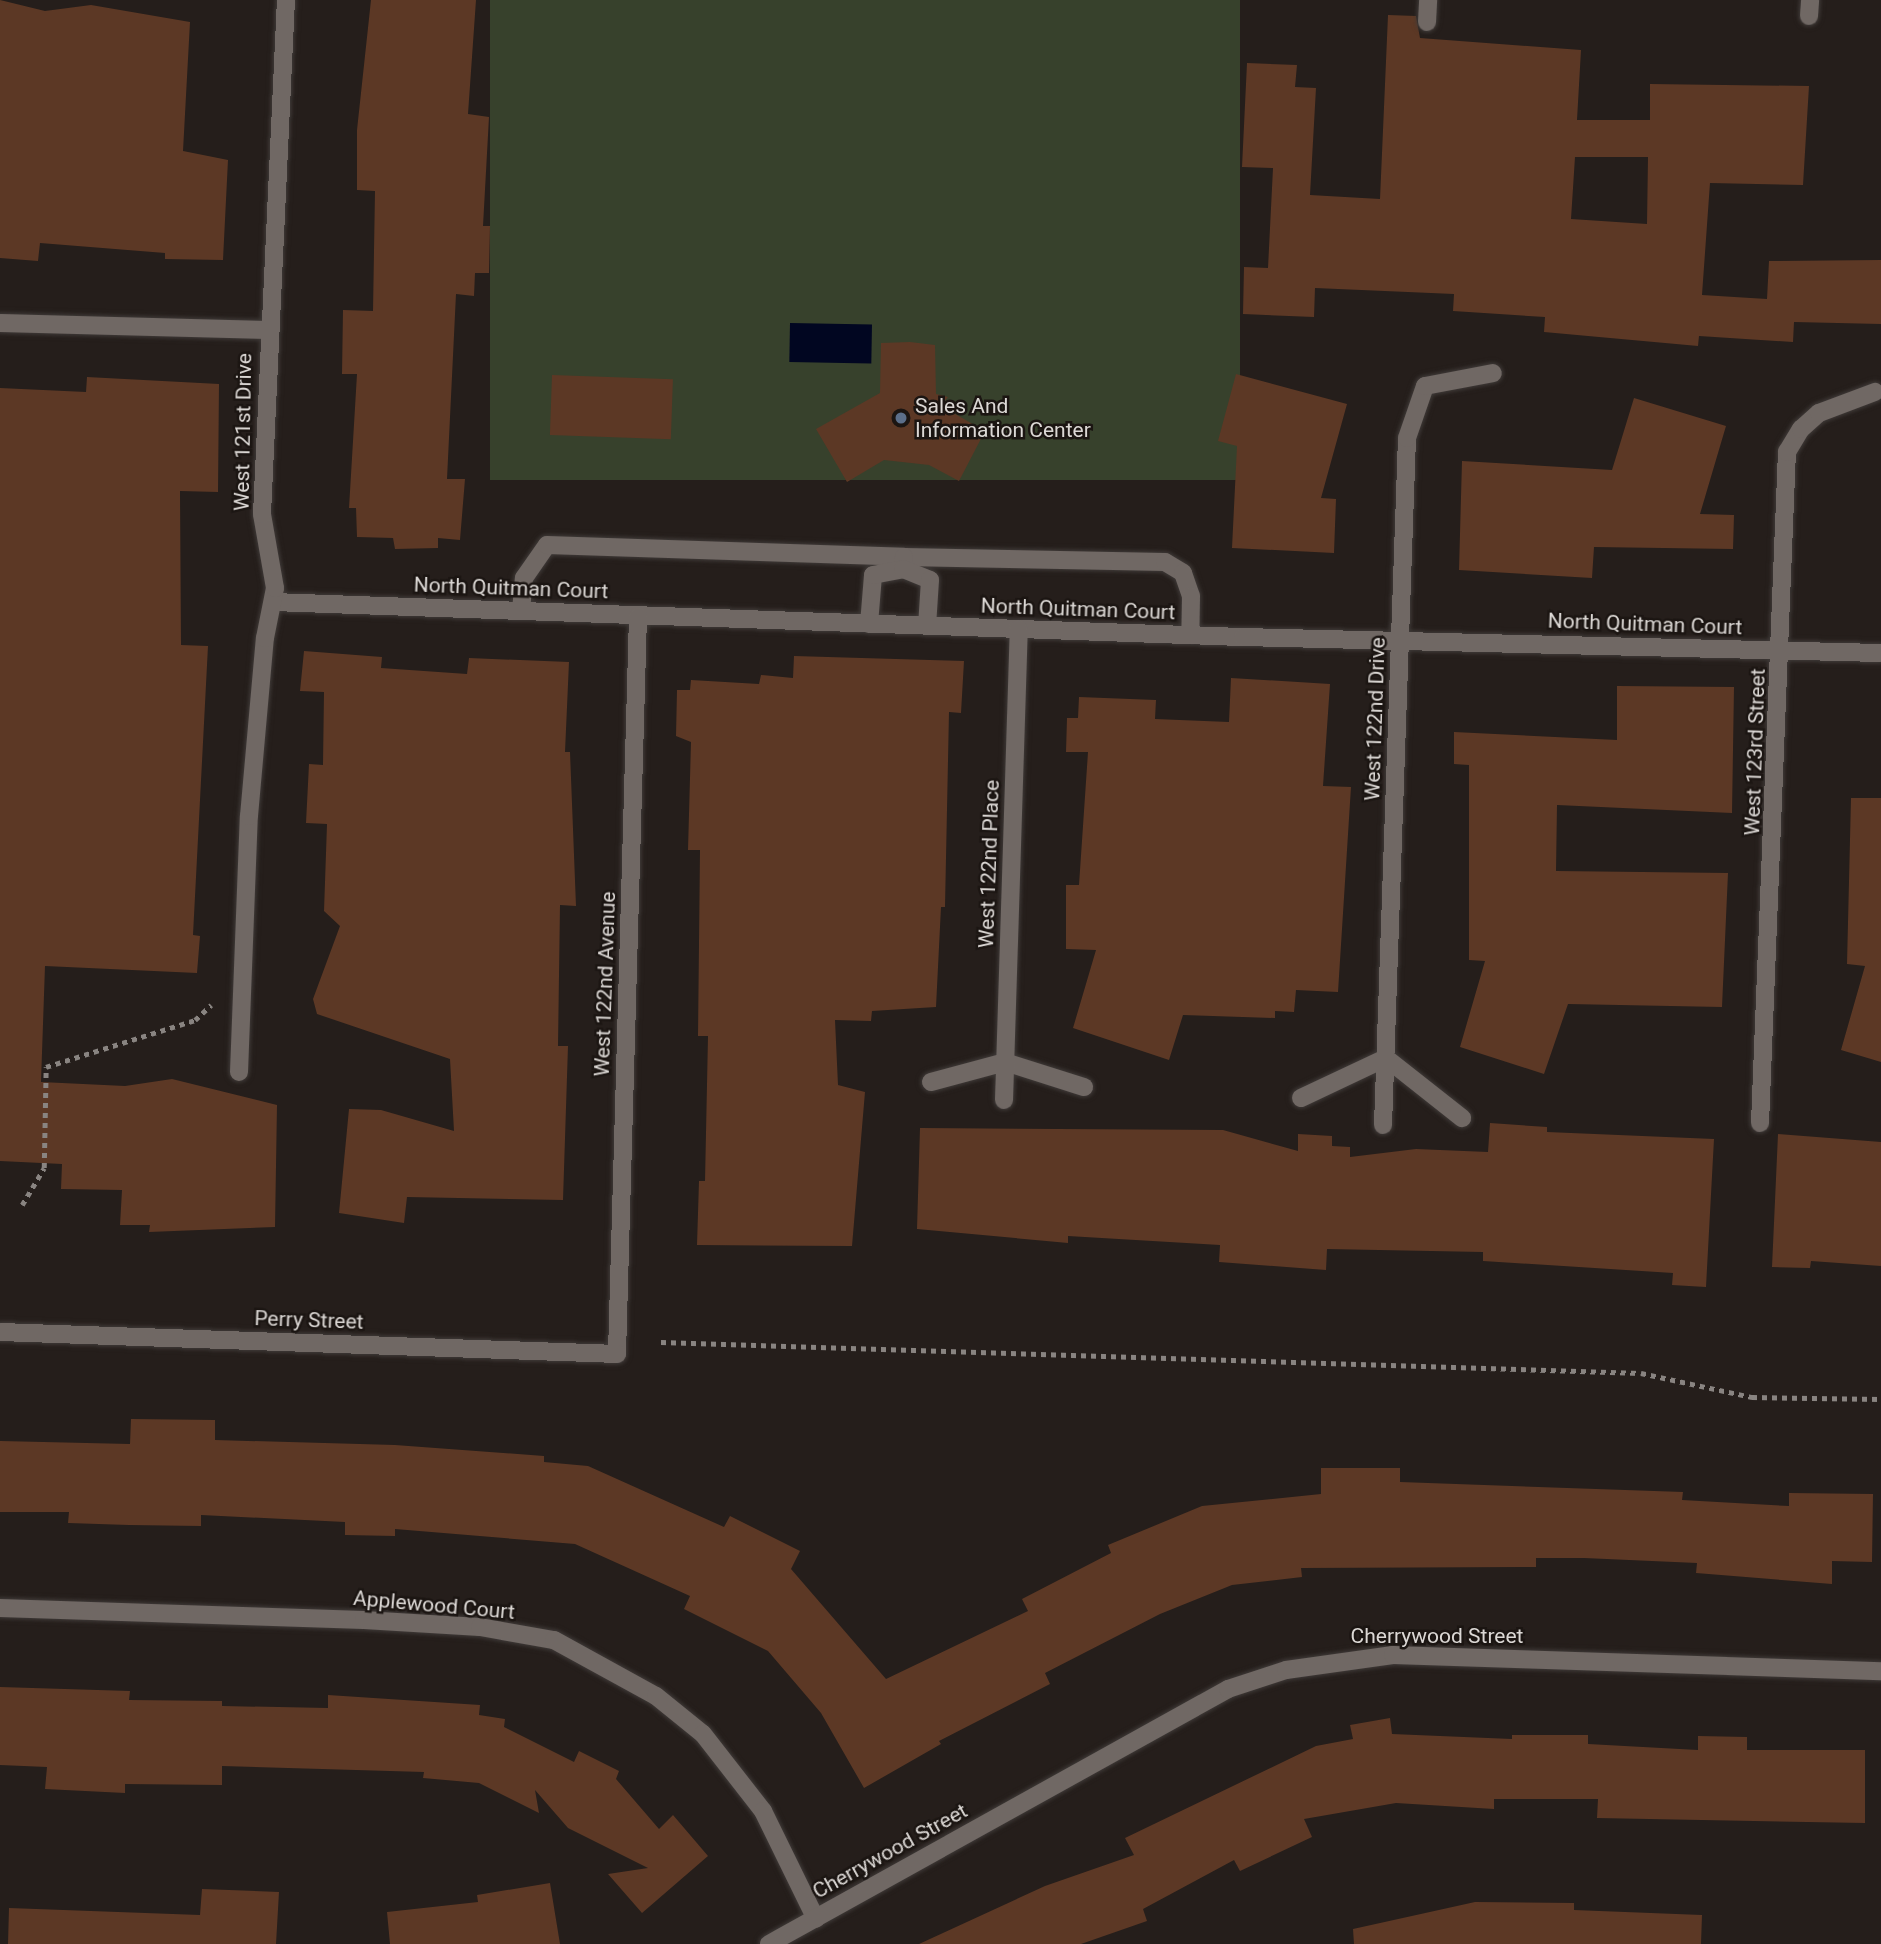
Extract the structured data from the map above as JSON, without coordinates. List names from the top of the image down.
{
  "streets": {
    "street": [
      "West 121st Drive",
      "North Quitman Court",
      "West 122nd Drive",
      "West 123rd Street",
      "West 122nd Place",
      "West 122nd Avenue",
      "Perry Street",
      "Applewood Court",
      "Cherrywood Street"
    ]
  },
  "crossings": [
    ["West 121st Drive", "North Quitman Court"],
    ["North Quitman Court", "West 122nd Drive"],
    ["North Quitman Court", "West 123rd Street"],
    ["North Quitman Court", "West 122nd Place"],
    ["North Quitman Court", "West 122nd Avenue"],
    ["West 122nd Avenue", "Perry Street"],
    ["Applewood Court", "Cherrywood Street"]
  ],
  "places": ["Sales And Information Center"]
}
